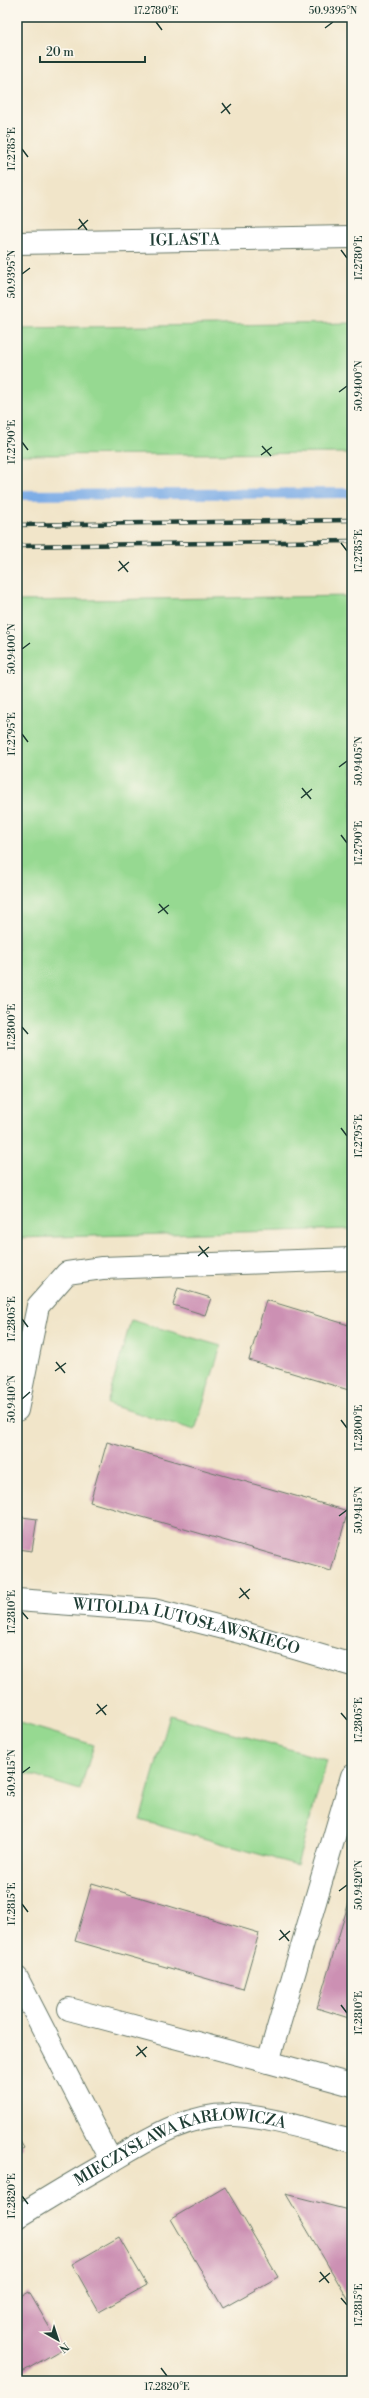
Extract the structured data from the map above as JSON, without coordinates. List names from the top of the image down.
{
  "streets": {
    "street": ["IGLASTA", "WITOLDA LUTOSŁAWSKIEGO", "MIECZYSŁAWA KARŁOWICZA"]
  },
  "scale_bar": "20 m",
  "north": "bottom right",
  "coordinates": [
    "17.2780°E",
    "50.9395°N",
    "17.2785°E",
    "50.9400°N",
    "17.2790°E",
    "17.2795°E",
    "50.9405°N",
    "17.2800°E",
    "17.2805°E",
    "50.9410°N",
    "50.9415°N",
    "17.2810°E",
    "50.9420°N",
    "17.2815°E",
    "17.2820°E"
  ]
}
